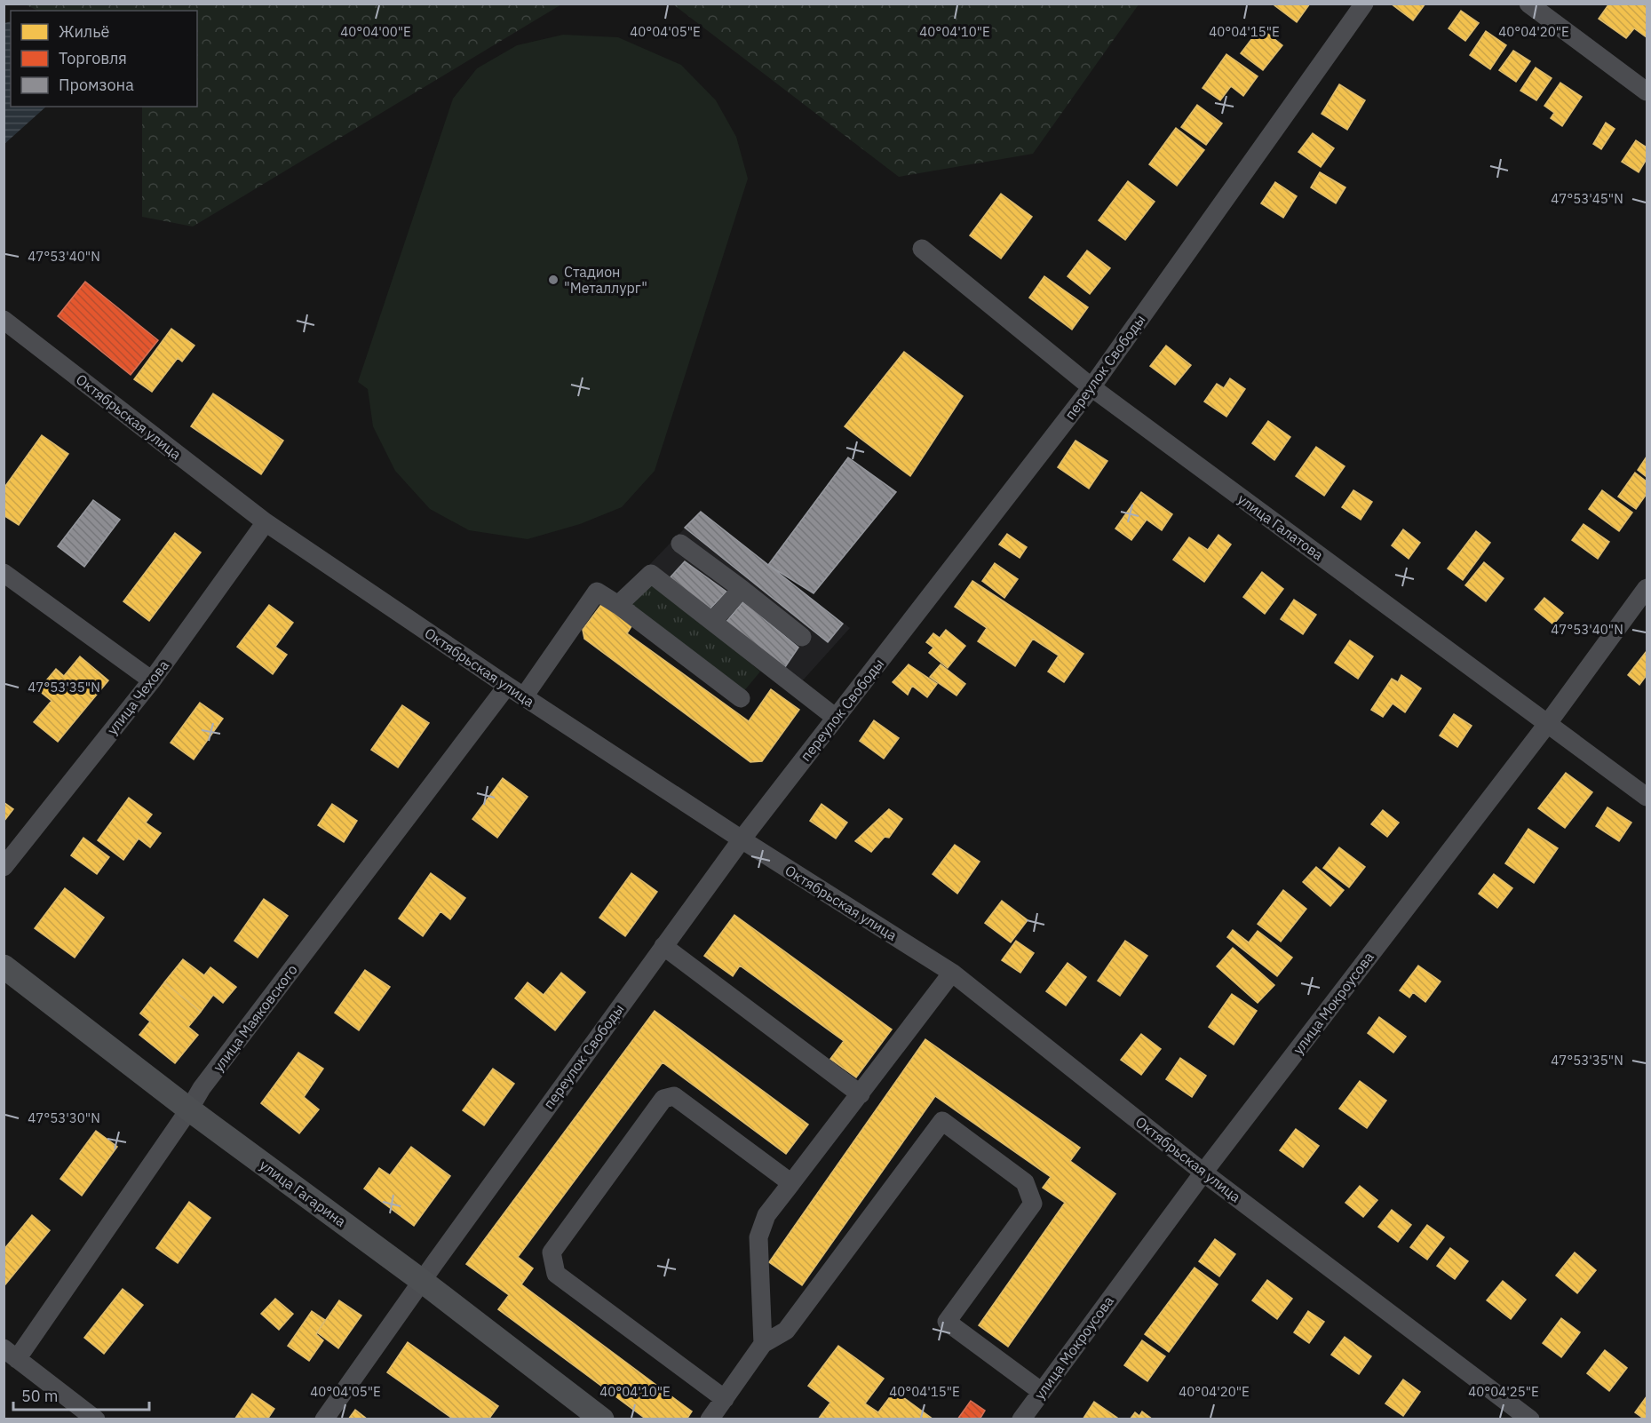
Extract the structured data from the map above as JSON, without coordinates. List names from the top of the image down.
{
  "streets": {
    "main road": ["улица Гагарина"],
    "street": [
      "переулок Свободы",
      "Октябрьская улица",
      "улица Галатова",
      "улица Чехова",
      "улица Мокроусова",
      "улица Маяковского"
    ]
  },
  "crossings": [
    ["переулок Свободы", "Октябрьская улица"],
    ["переулок Свободы", "улица Галатова"],
    ["переулок Свободы", "улица Гагарина"],
    ["Октябрьская улица", "улица Чехова"],
    ["Октябрьская улица", "улица Мокроусова"],
    ["Октябрьская улица", "улица Маяковского"],
    ["улица Галатова", "улица Мокроусова"],
    ["улица Маяковского", "улица Гагарина"]
  ],
  "places": ["Стадион \"Металлург\""],
  "legend": ["Жильё", "Торговля", "Промзона"],
  "scale_bar": "50 m",
  "coordinates": [
    "40°04'00\"E",
    "40°04'05\"E",
    "40°04'10\"E",
    "40°04'15\"E",
    "40°04'20\"E",
    "47°53'45\"N",
    "47°53'40\"N",
    "47°53'35\"N",
    "47°53'30\"N",
    "40°04'25\"E"
  ]
}
